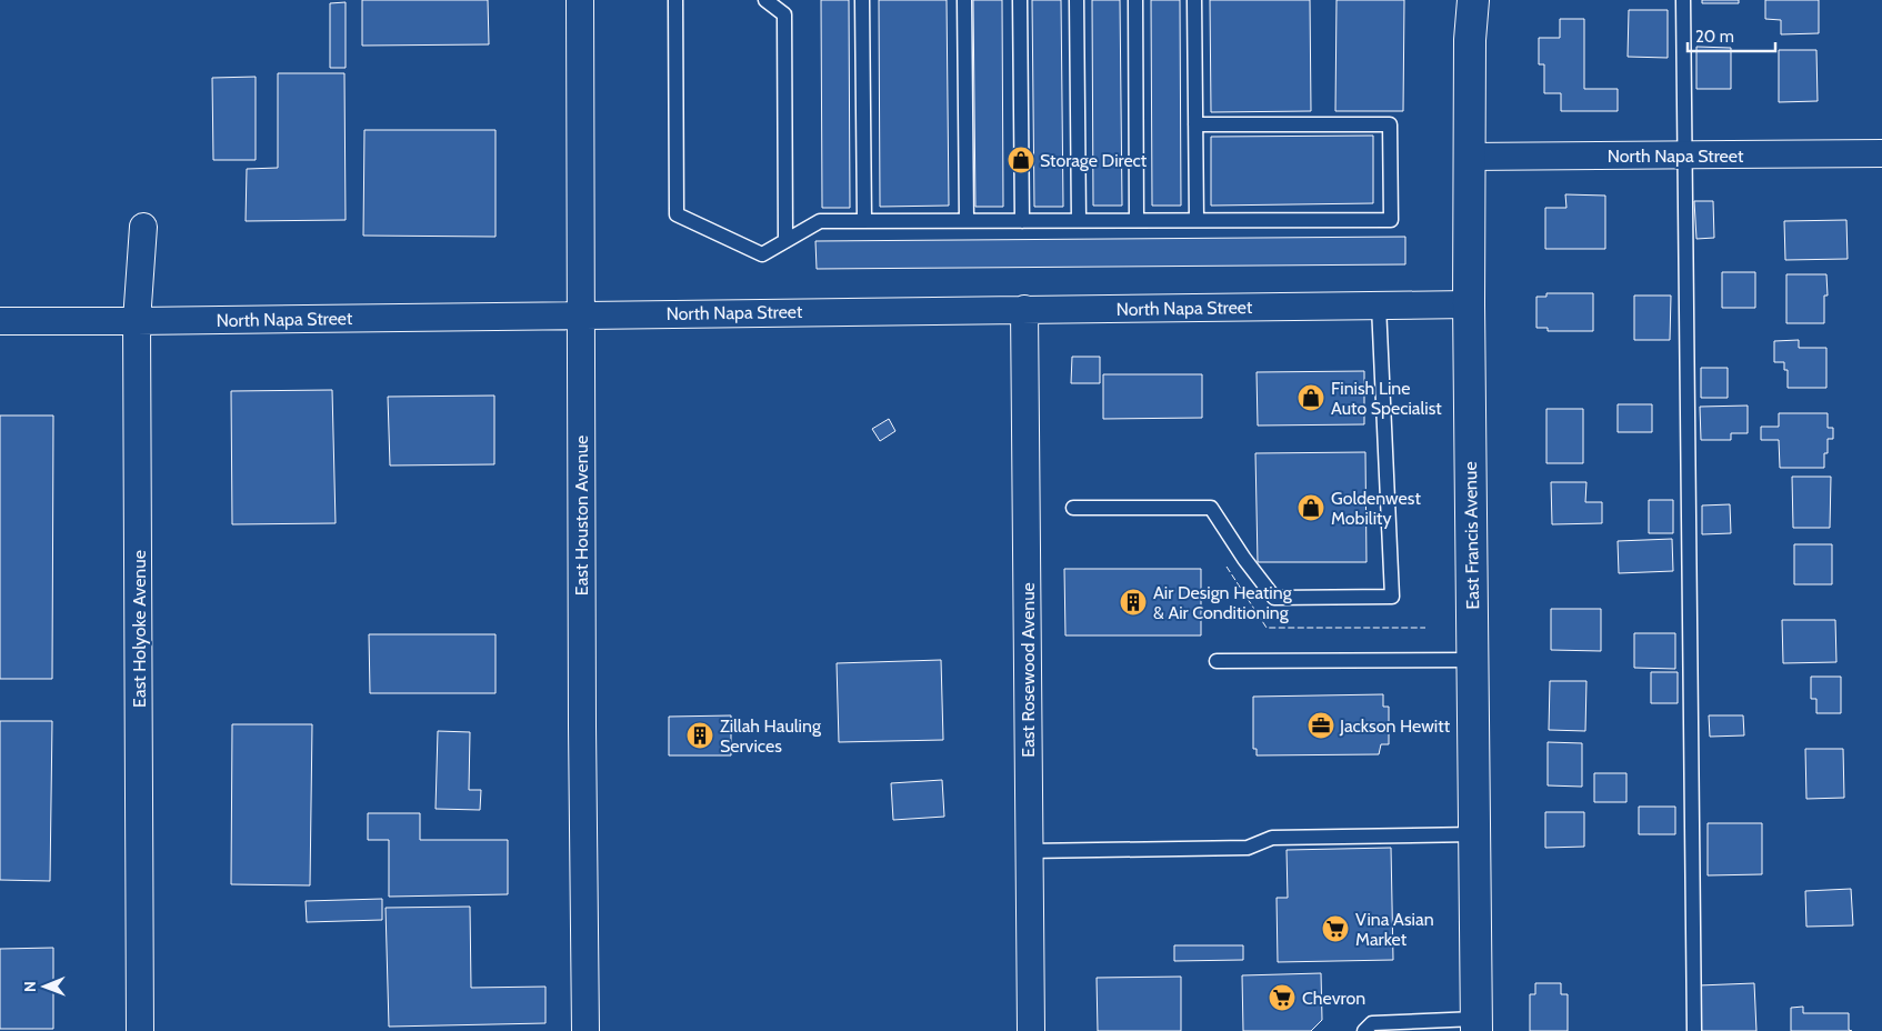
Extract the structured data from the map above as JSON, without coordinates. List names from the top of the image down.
{
  "streets": {
    "main road": ["East Francis Avenue"],
    "street": [
      "North Napa Street",
      "East Houston Avenue",
      "East Holyoke Avenue",
      "East Rosewood Avenue"
    ]
  },
  "crossings": [
    ["North Napa Street", "East Houston Avenue"],
    ["North Napa Street", "East Francis Avenue"],
    ["North Napa Street", "East Holyoke Avenue"],
    ["North Napa Street", "East Rosewood Avenue"]
  ],
  "places": {
    "shop": ["Storage Direct", "Finish Line Auto Specialist", "Goldenwest Mobility"],
    "building": ["Air Design Heating & Air Conditioning", "Zillah Hauling Services"],
    "office": ["Jackson Hewitt"],
    "supermarket": ["Vina Asian Market", "Chevron"]
  },
  "scale_bar": "20 m",
  "north": "left"
}
